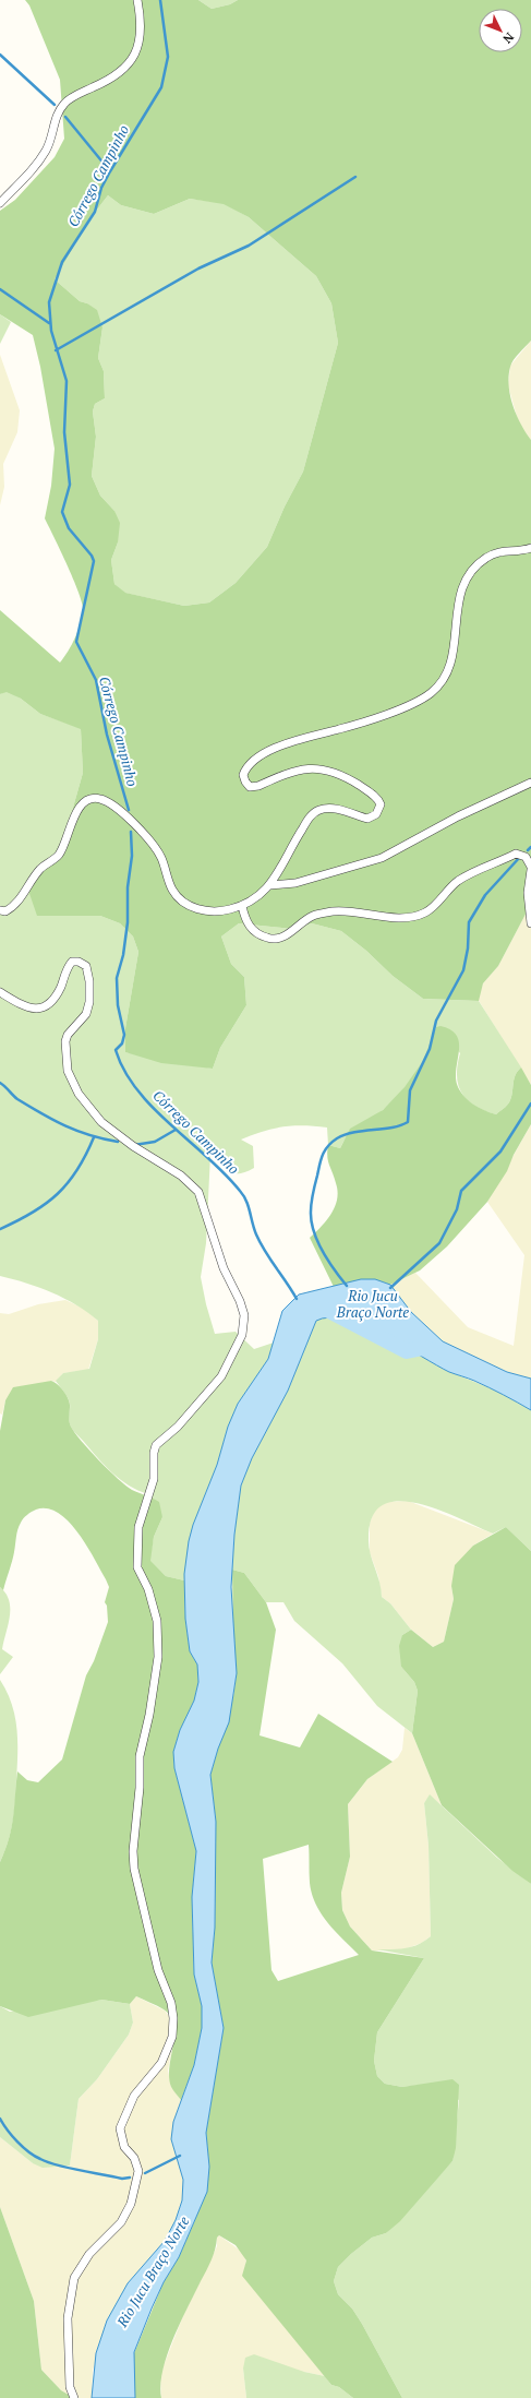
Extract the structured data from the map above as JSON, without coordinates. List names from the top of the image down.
{
  "water": ["Córrego Campinho", "Rio Jucu Braço Norte"],
  "north": "bottom right"
}
